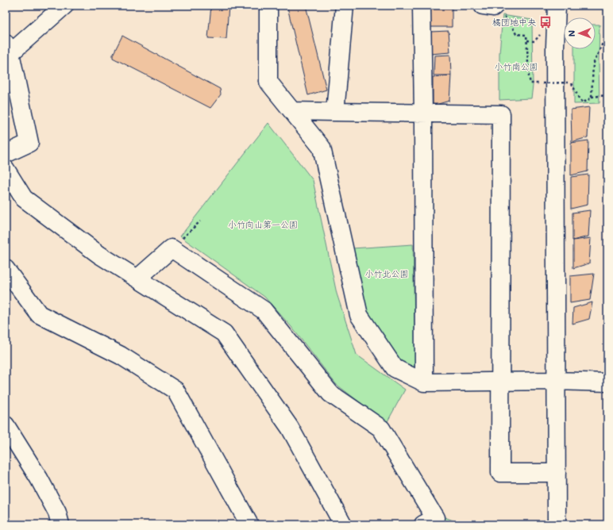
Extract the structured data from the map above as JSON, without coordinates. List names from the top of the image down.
{
  "parks": ["小竹南公園", "小竹向山第一公園", "小竹北公園"],
  "places": {
    "bus stop": ["橘団地中央"]
  },
  "north": "left"
}
